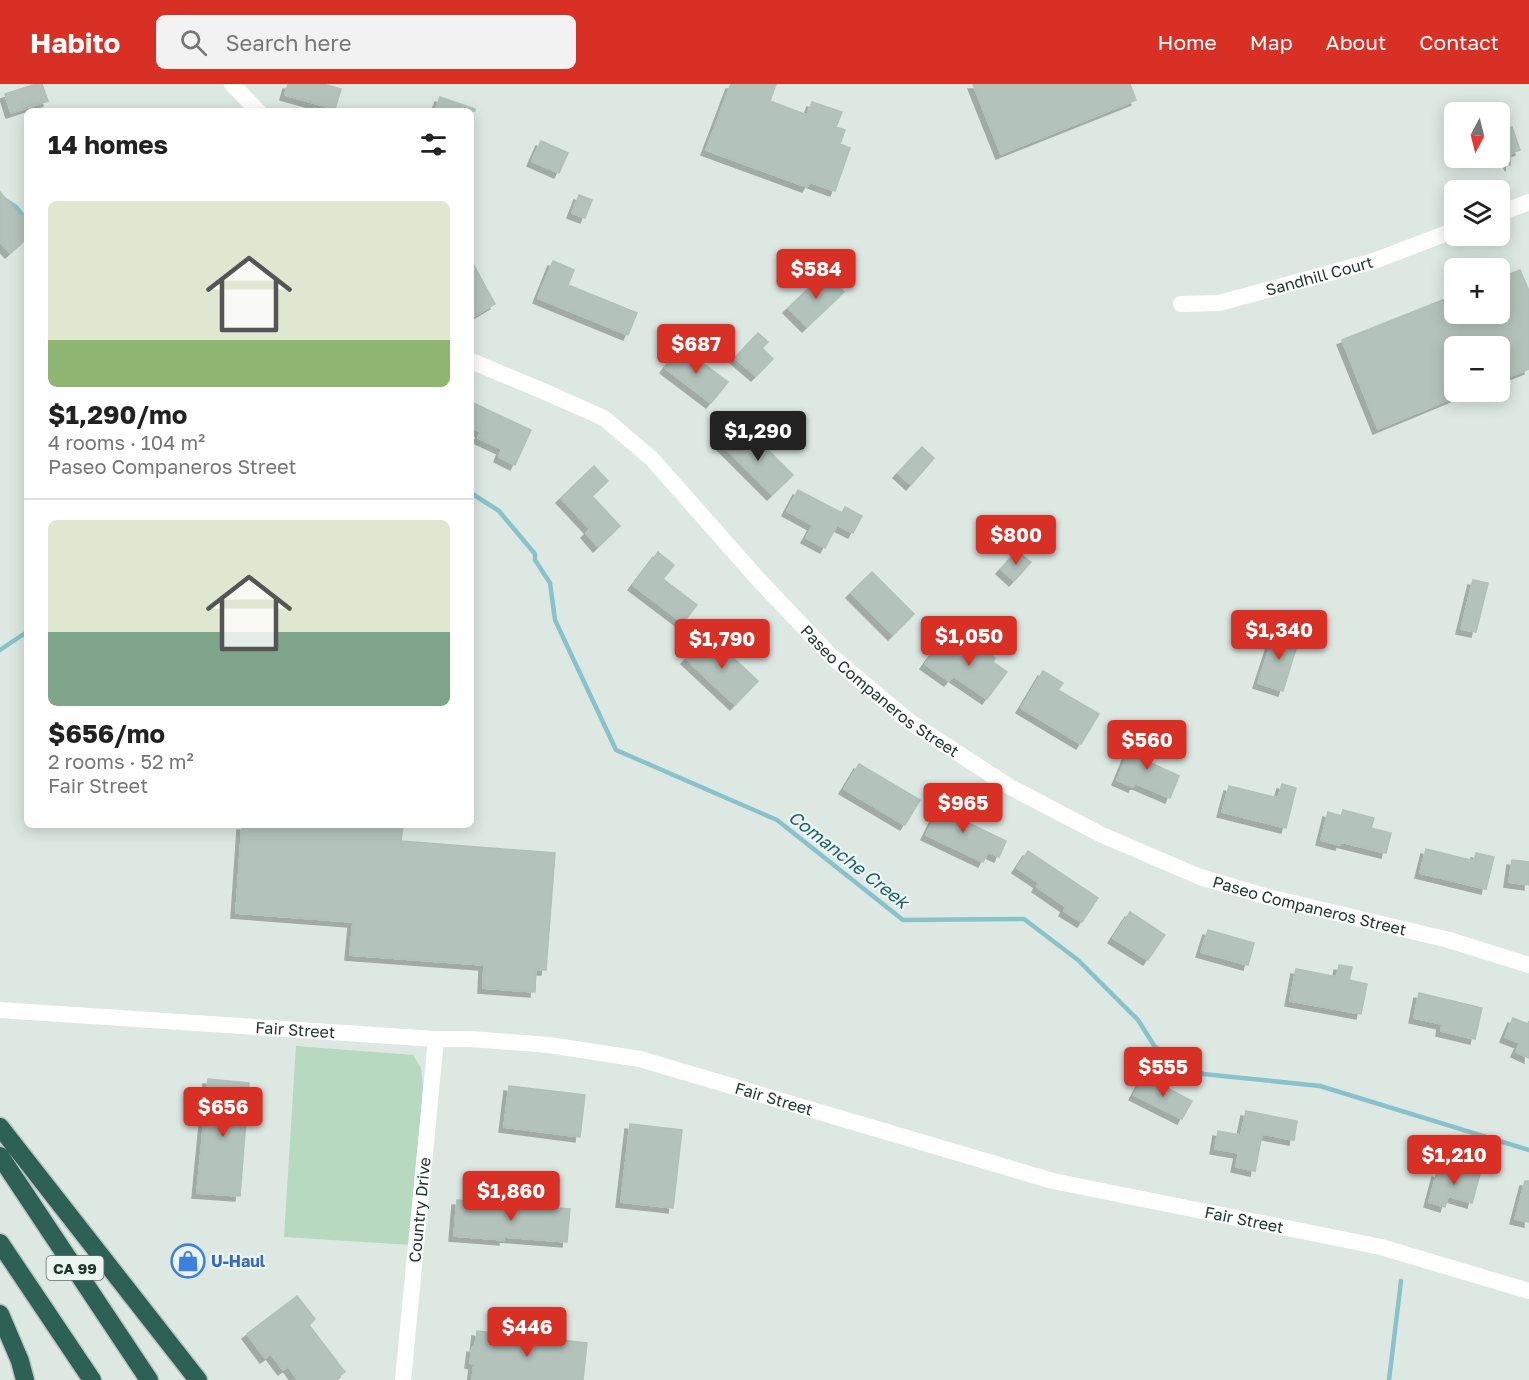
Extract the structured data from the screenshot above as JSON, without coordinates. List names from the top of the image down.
{
  "streets": {
    "highway": ["CA 99"],
    "street": [
      "Sandhill Court",
      "Paseo Companeros Street",
      "Fair Street",
      "Country Drive"
    ]
  },
  "crossings": [
    ["Fair Street", "Country Drive"]
  ],
  "water": ["Comanche Creek"],
  "places": {
    "shop": ["U-Haul"]
  },
  "north": "bottom",
  "page": {
    "header": "Habito",
    "search": "Search here",
    "nav": [
      "Home",
      "Map",
      "About",
      "Contact"
    ],
    "map_buttons": ["+", "−"],
    "heading": "14 homes",
    "list": [
      {
        "name": "$1,290/mo",
        "note": "4 rooms · 104 m² · Paseo Companeros Street"
      },
      {
        "name": "$656/mo",
        "note": "2 rooms · 52 m² · Fair Street"
      }
    ],
    "price": [
      "$584",
      "$687",
      "$1,290",
      "$800",
      "$1,340",
      "$1,050",
      "$1,790",
      "$560",
      "$965",
      "$555",
      "$656",
      "$1,210",
      "$1,860",
      "$446"
    ]
  }
}
